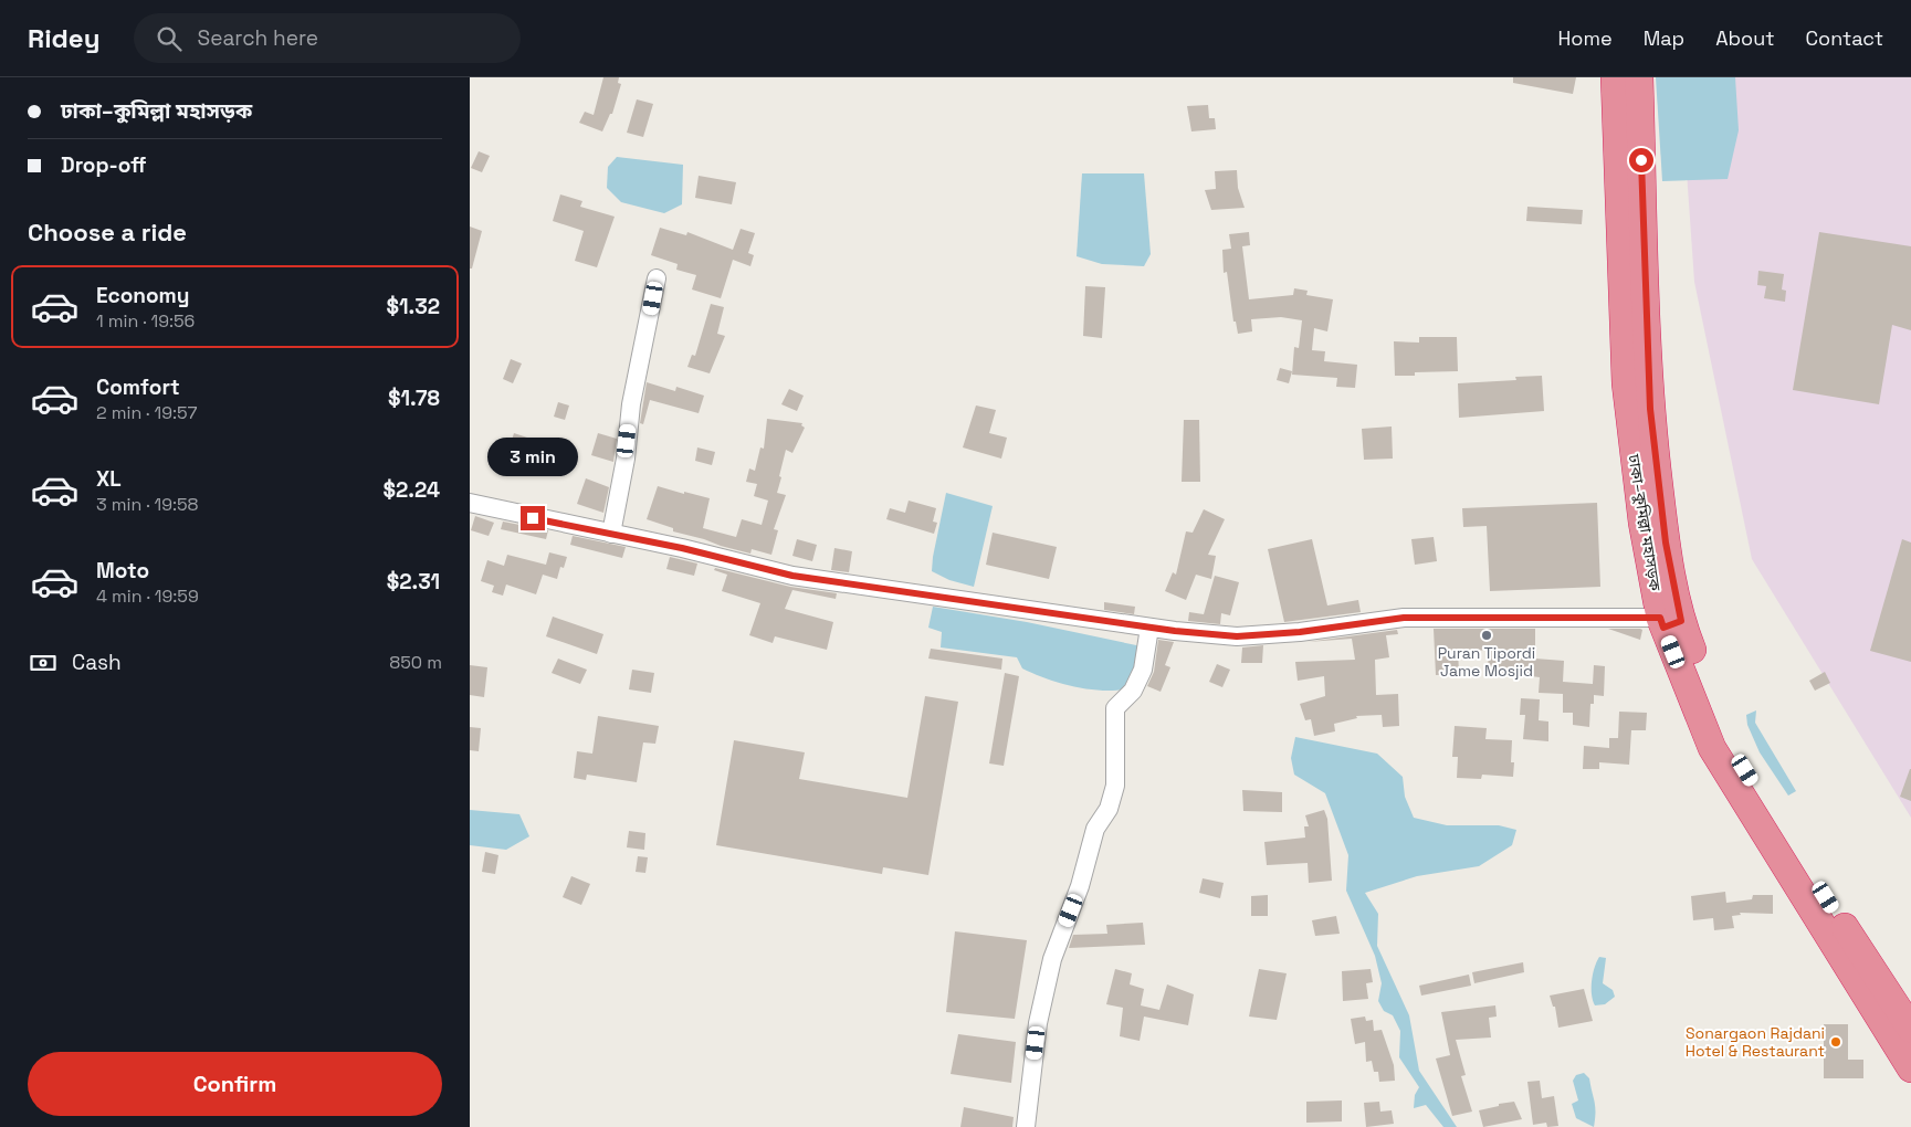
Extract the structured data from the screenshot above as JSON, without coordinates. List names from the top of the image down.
{
  "streets": {
    "highway": ["ঢাকা–কুমিল্লা মহাসড়ক"]
  },
  "places": ["Puran Tipordi Jame Mosjid", "Sonargaon Rajdani Hotel & Restaurant"],
  "page": {
    "header": "Ridey",
    "search": "Search here",
    "nav": [
      "Home",
      "Map",
      "About",
      "Contact"
    ],
    "banner": ["ঢাকা–কুমিল্লা মহাসড়ক", "Drop-off"],
    "heading": "Choose a ride",
    "list": [
      {
        "name": "Economy",
        "note": "1 min · 19:56",
        "value": "$1.32"
      },
      {
        "name": "Comfort",
        "note": "2 min · 19:57",
        "value": "$1.78"
      },
      {
        "name": "XL",
        "note": "3 min · 19:58",
        "value": "$2.24"
      },
      {
        "name": "Moto",
        "note": "4 min · 19:59",
        "value": "$2.31"
      }
    ],
    "bubble": "3 min",
    "pay": ["Cash", "850 m"],
    "buttons": "Confirm"
  }
}
